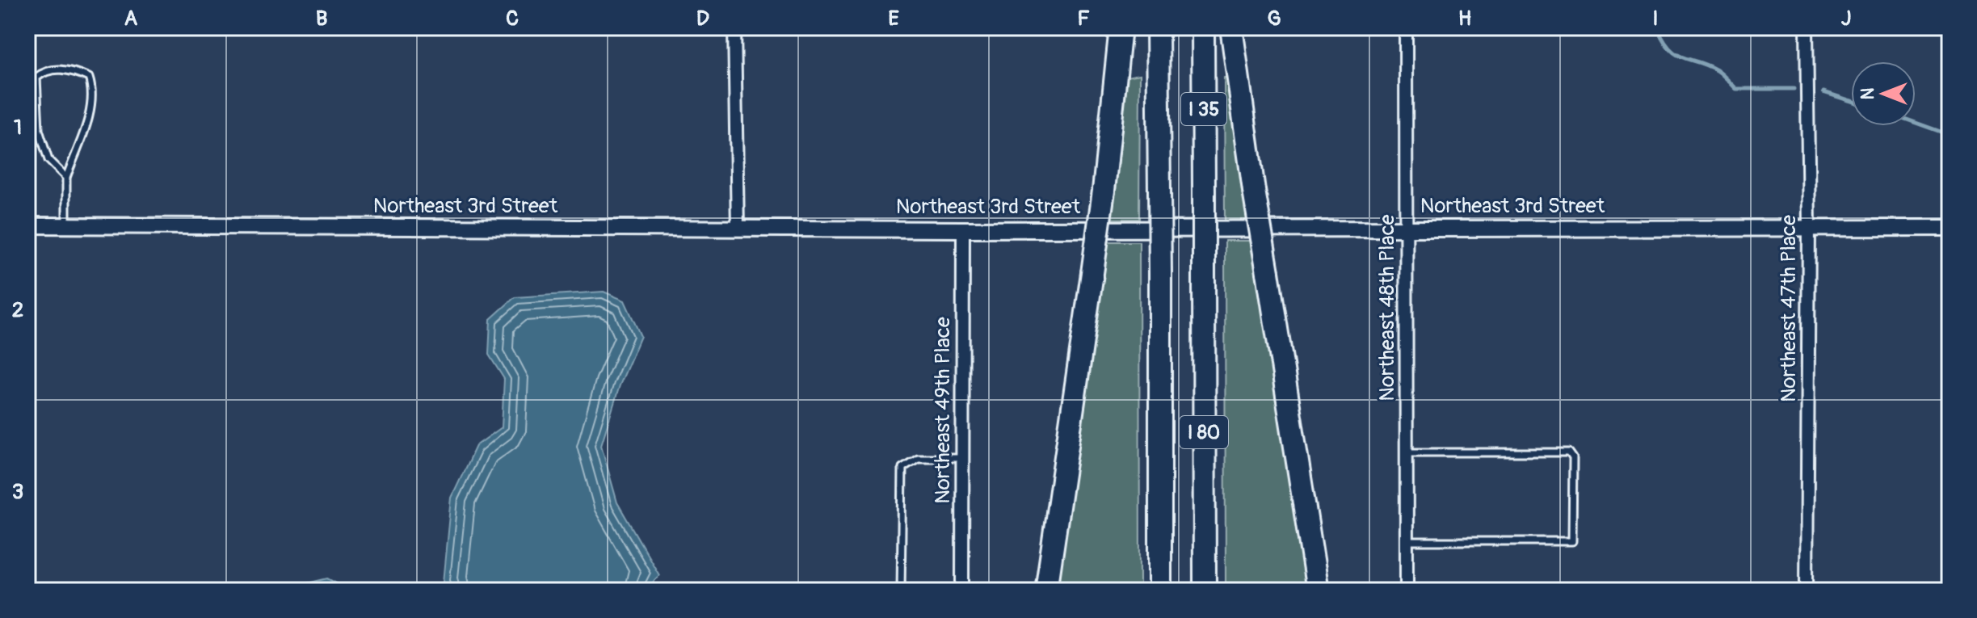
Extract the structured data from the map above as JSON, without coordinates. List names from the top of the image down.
{
  "streets": {
    "highway": ["I 35", "I 80"],
    "street": [
      "Northeast 3rd Street",
      "Northeast 48th Place",
      "Northeast 47th Place",
      "Northeast 49th Place"
    ]
  },
  "crossings": [
    ["I 35", "I 80"],
    ["Northeast 3rd Street", "Northeast 48th Place"],
    ["Northeast 3rd Street", "Northeast 47th Place"],
    ["Northeast 3rd Street", "Northeast 49th Place"]
  ],
  "north": "left",
  "grid": {
    "columns": [
      "A",
      "B",
      "C",
      "D",
      "E",
      "F",
      "G",
      "H",
      "I",
      "J"
    ],
    "rows": ["1", "2", "3"]
  }
}
